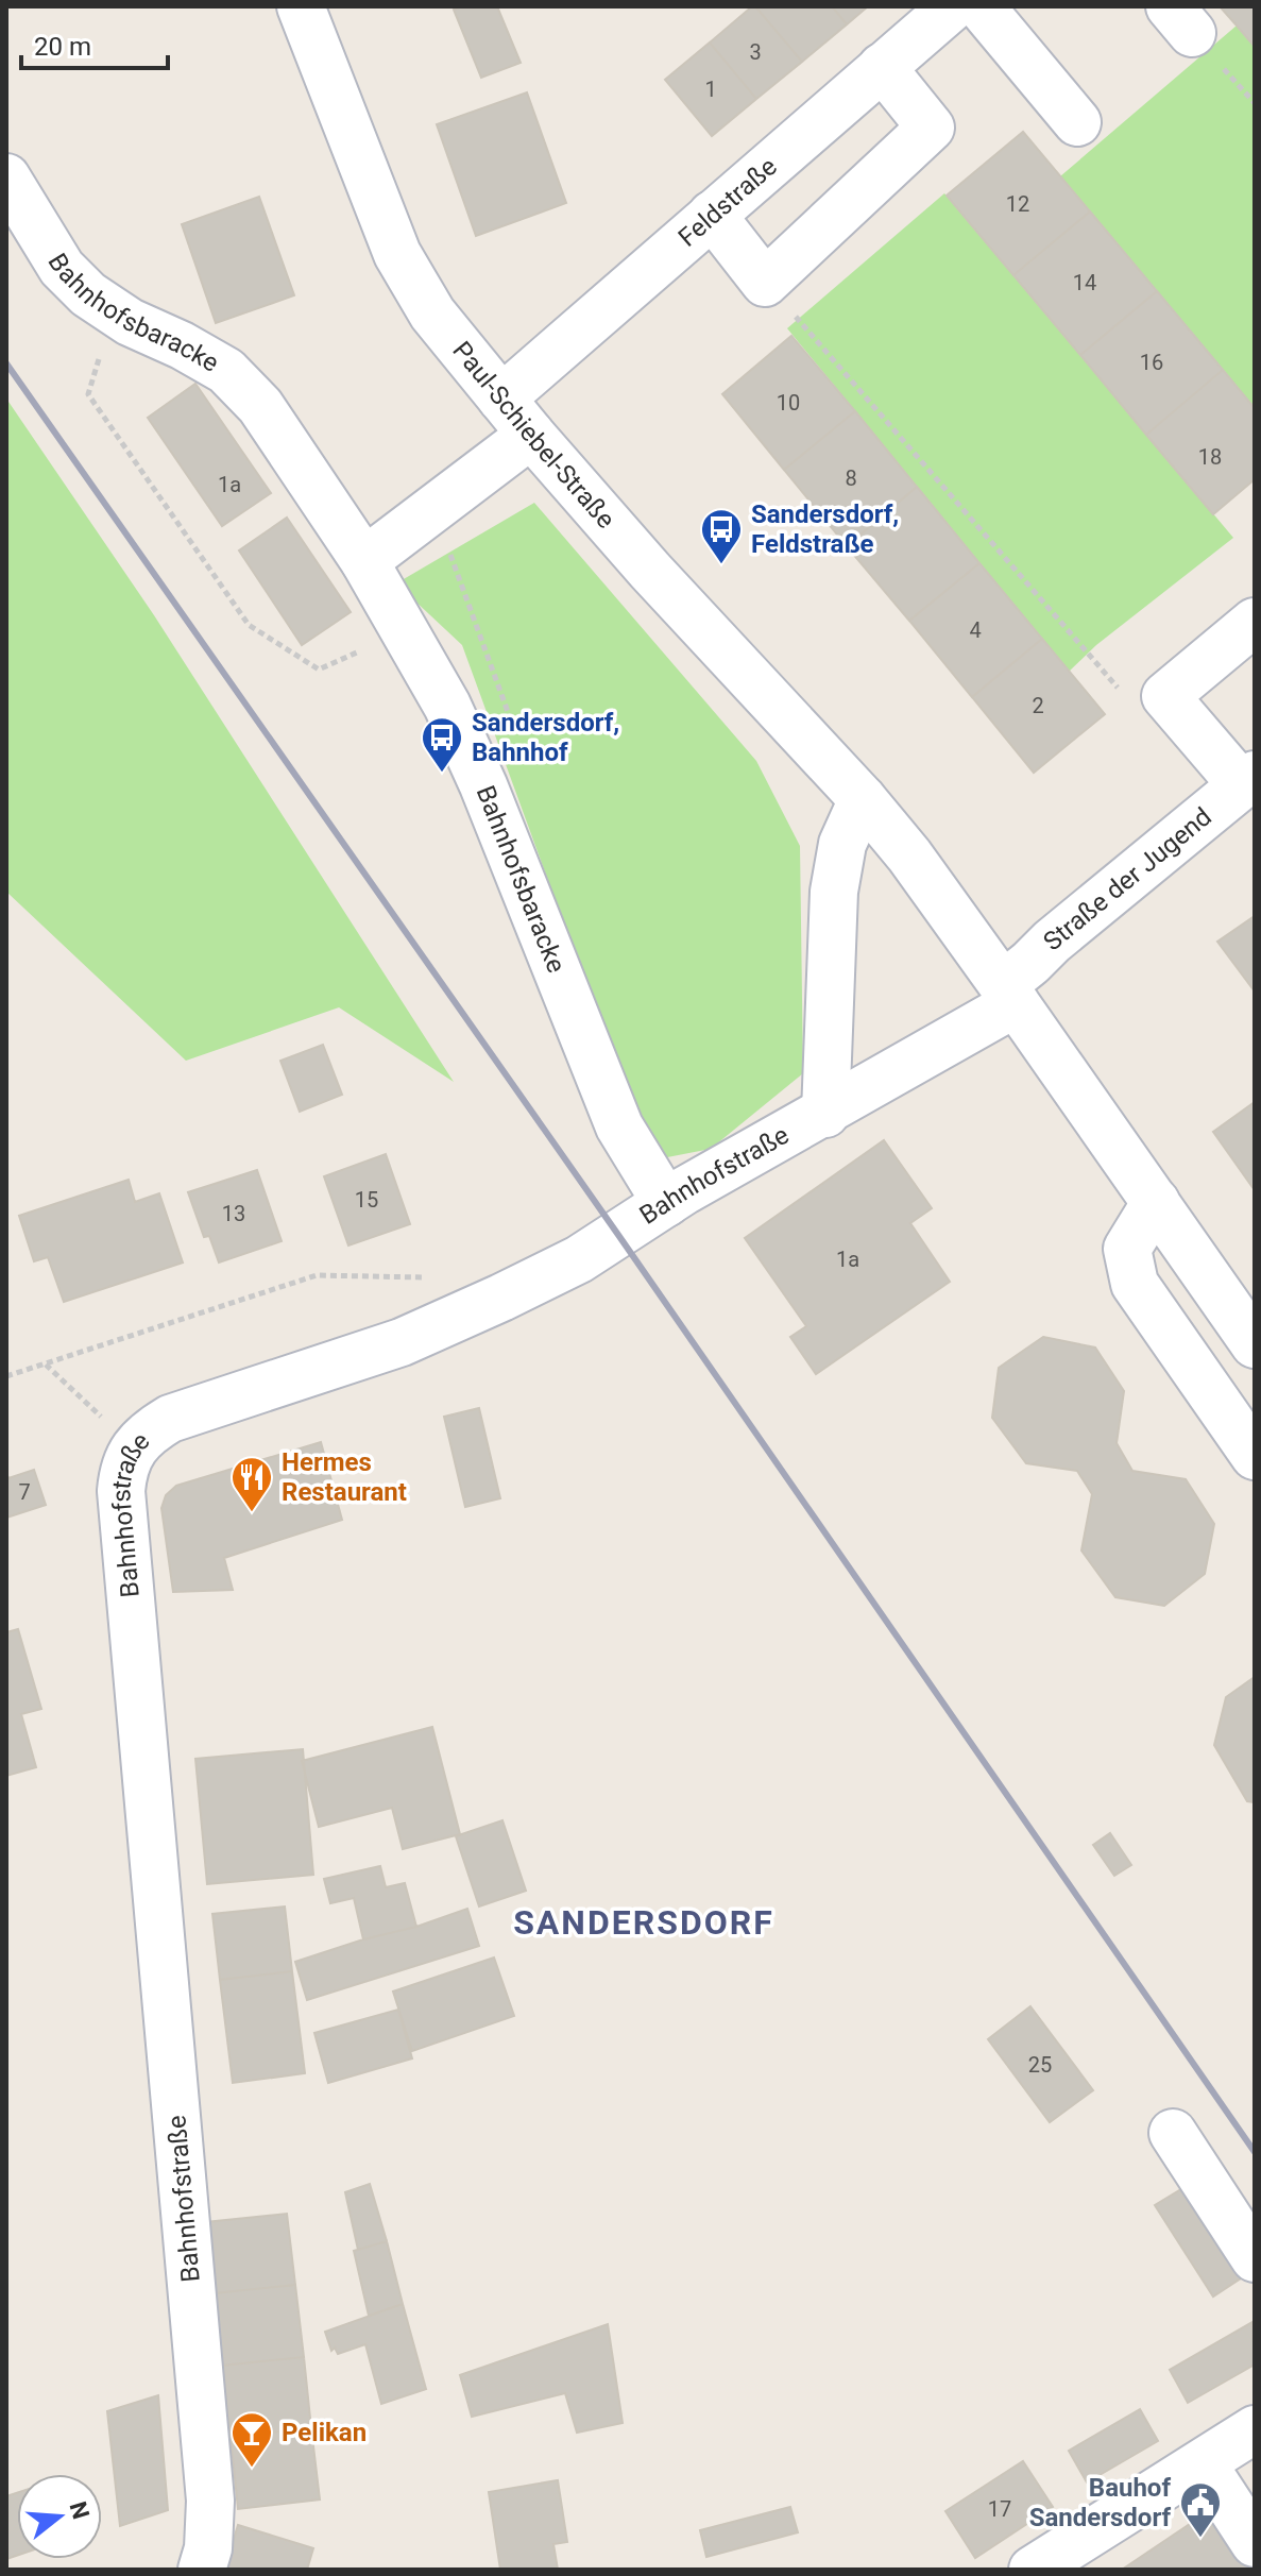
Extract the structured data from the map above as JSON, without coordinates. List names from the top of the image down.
{
  "streets": {
    "street": [
      "Feldstraße",
      "Bahnhofsbaracke",
      "Paul-Schiebel-Straße",
      "Straße der Jugend",
      "Bahnhofstraße"
    ]
  },
  "crossings": [
    ["Feldstraße", "Paul-Schiebel-Straße"],
    ["Bahnhofsbaracke", "Bahnhofstraße"],
    ["Paul-Schiebel-Straße", "Straße der Jugend"],
    ["Paul-Schiebel-Straße", "Bahnhofstraße"],
    ["Straße der Jugend", "Bahnhofstraße"]
  ],
  "districts": ["SANDERSDORF"],
  "places": {
    "bus stop": ["Sandersdorf, Feldstraße", "Sandersdorf, Bahnhof"],
    "restaurant": ["Hermes Restaurant"],
    "bar": ["Pelikan"],
    "public building": ["Bauhof Sandersdorf"]
  },
  "house_numbers": [
    "3",
    "1",
    "12",
    "14",
    "16",
    "10",
    "18",
    "8",
    "1a",
    "4",
    "2",
    "15",
    "13",
    "1a",
    "7",
    "25",
    "17"
  ],
  "scale_bar": "20 m",
  "north": "right"
}
